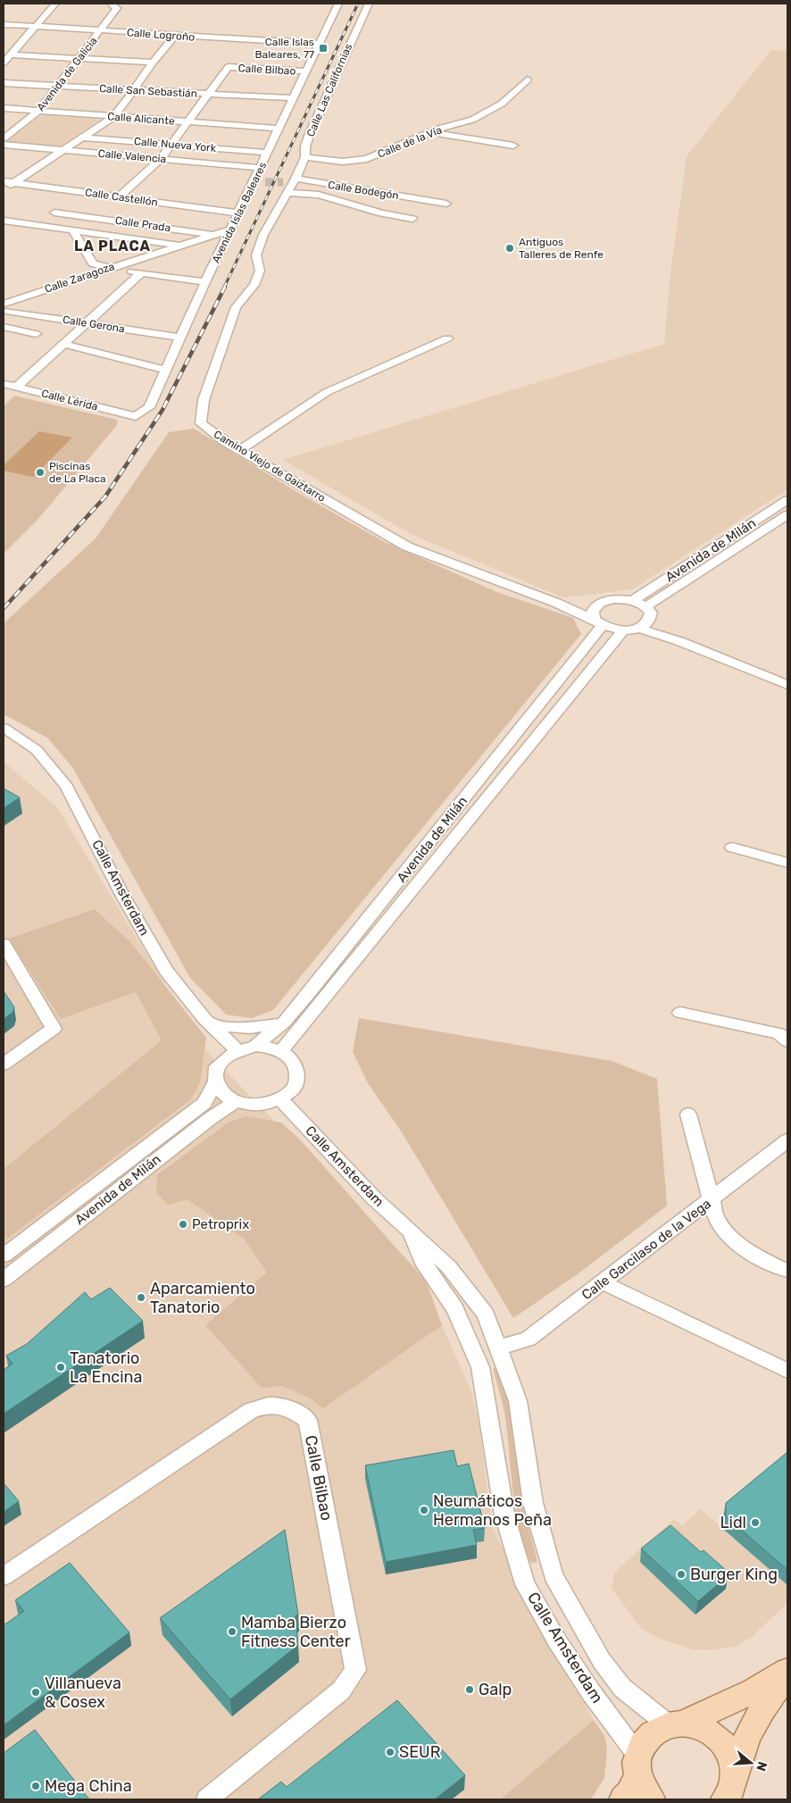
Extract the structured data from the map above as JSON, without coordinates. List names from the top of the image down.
{
  "streets": {
    "street": [
      "Calle Logroño",
      "Calle Bilbao",
      "Avenida de Galicia",
      "Calle Las Californias",
      "Calle San Sebastián",
      "Calle Alicante",
      "Calle de la Vía",
      "Calle Nueva York",
      "Calle Valencia",
      "Calle Bodegón",
      "Calle Castellón",
      "Avenida Islas Baleares",
      "Calle Prada",
      "Calle Zaragoza",
      "Calle Gerona",
      "Calle Lérida",
      "Camino Viejo de Gaiztarro",
      "Avenida de Milán",
      "Calle Amsterdam",
      "Calle Garcilaso de la Vega"
    ]
  },
  "crossings": [
    ["Calle Logroño", "Avenida de Galicia"],
    ["Calle Logroño", "Avenida Islas Baleares"],
    ["Calle Bilbao", "Calle San Sebastián"],
    ["Calle Bilbao", "Avenida Islas Baleares"],
    ["Avenida de Galicia", "Calle San Sebastián"],
    ["Avenida de Galicia", "Calle Alicante"],
    ["Calle Las Californias", "Calle de la Vía"],
    ["Calle Las Californias", "Calle Bodegón"],
    ["Calle Las Californias", "Camino Viejo de Gaiztarro"],
    ["Calle San Sebastián", "Avenida Islas Baleares"],
    ["Calle Alicante", "Avenida Islas Baleares"],
    ["Calle Nueva York", "Avenida Islas Baleares"],
    ["Calle Valencia", "Avenida Islas Baleares"],
    ["Calle Bodegón", "Camino Viejo de Gaiztarro"],
    ["Calle Castellón", "Avenida Islas Baleares"],
    ["Avenida Islas Baleares", "Calle Zaragoza"],
    ["Avenida Islas Baleares", "Calle Gerona"],
    ["Avenida Islas Baleares", "Calle Lérida"],
    ["Calle Prada", "Calle Zaragoza"],
    ["Calle Zaragoza", "Calle Gerona"],
    ["Camino Viejo de Gaiztarro", "Avenida de Milán"],
    ["Avenida de Milán", "Calle Amsterdam"],
    ["Calle Amsterdam", "Calle Garcilaso de la Vega"]
  ],
  "districts": ["LA PLACA"],
  "places": {
    "transit": ["Calle Islas Baleares, 77"],
    "other": [
      "Antiguos Talleres de Renfe",
      "Piscinas de La Placa",
      "Petroprix",
      "Aparcamiento Tanatorio",
      "Tanatorio La Encina",
      "Neumáticos Hermanos Peña",
      "Lidl",
      "Burger King",
      "Mamba Bierzo Fitness Center",
      "Galp",
      "Villanueva & Cosex",
      "SEUR",
      "Mega China"
    ]
  },
  "north": "right"
}
